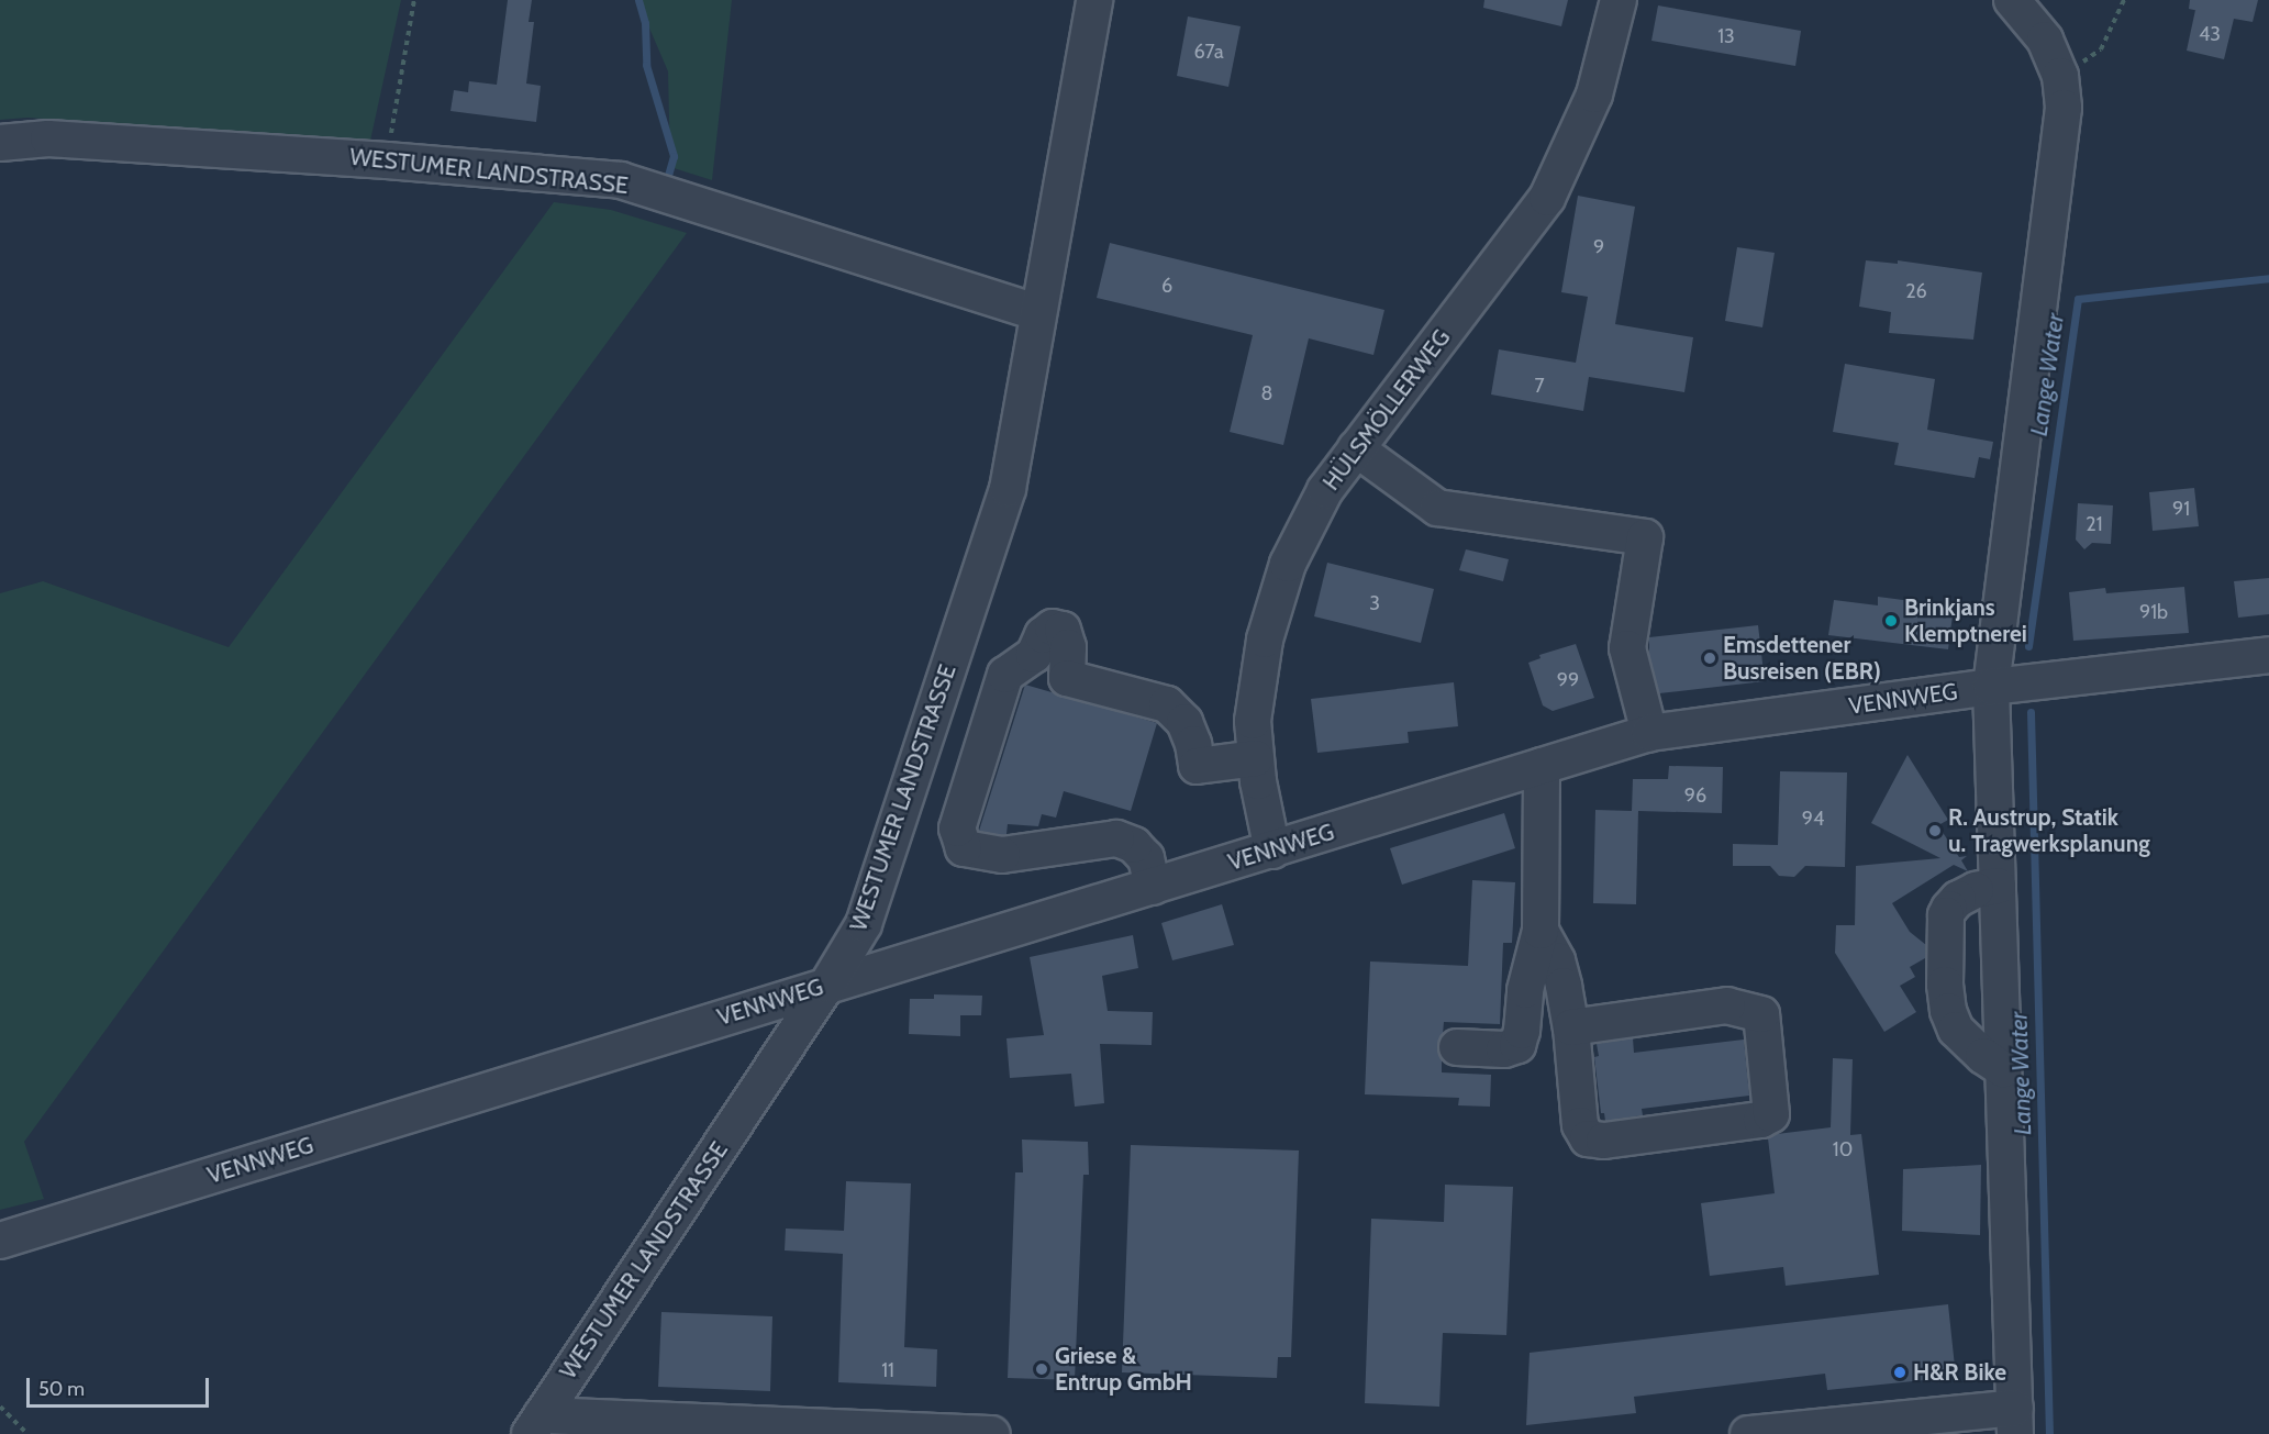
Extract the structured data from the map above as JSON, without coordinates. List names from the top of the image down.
{
  "streets": {
    "street": ["WESTUMER LANDSTRASSE", "HÜLSMÖLLERWEG", "VENNWEG"]
  },
  "crossings": [
    ["WESTUMER LANDSTRASSE", "VENNWEG"],
    ["HÜLSMÖLLERWEG", "VENNWEG"]
  ],
  "water": ["Lange Water"],
  "places": [
    "Brinkjans Klemptnerei",
    "Emsdettener Busreisen (EBR)",
    "R. Austrup, Statik u. Tragwerksplanung",
    "Griese & Entrup GmbH",
    "H&R Bike"
  ],
  "house_numbers": [
    "43",
    "13",
    "67a",
    "9",
    "6",
    "26",
    "7",
    "8",
    "91",
    "21",
    "3",
    "91b",
    "99",
    "96",
    "94",
    "10",
    "11"
  ],
  "scale_bar": "50 m"
}
